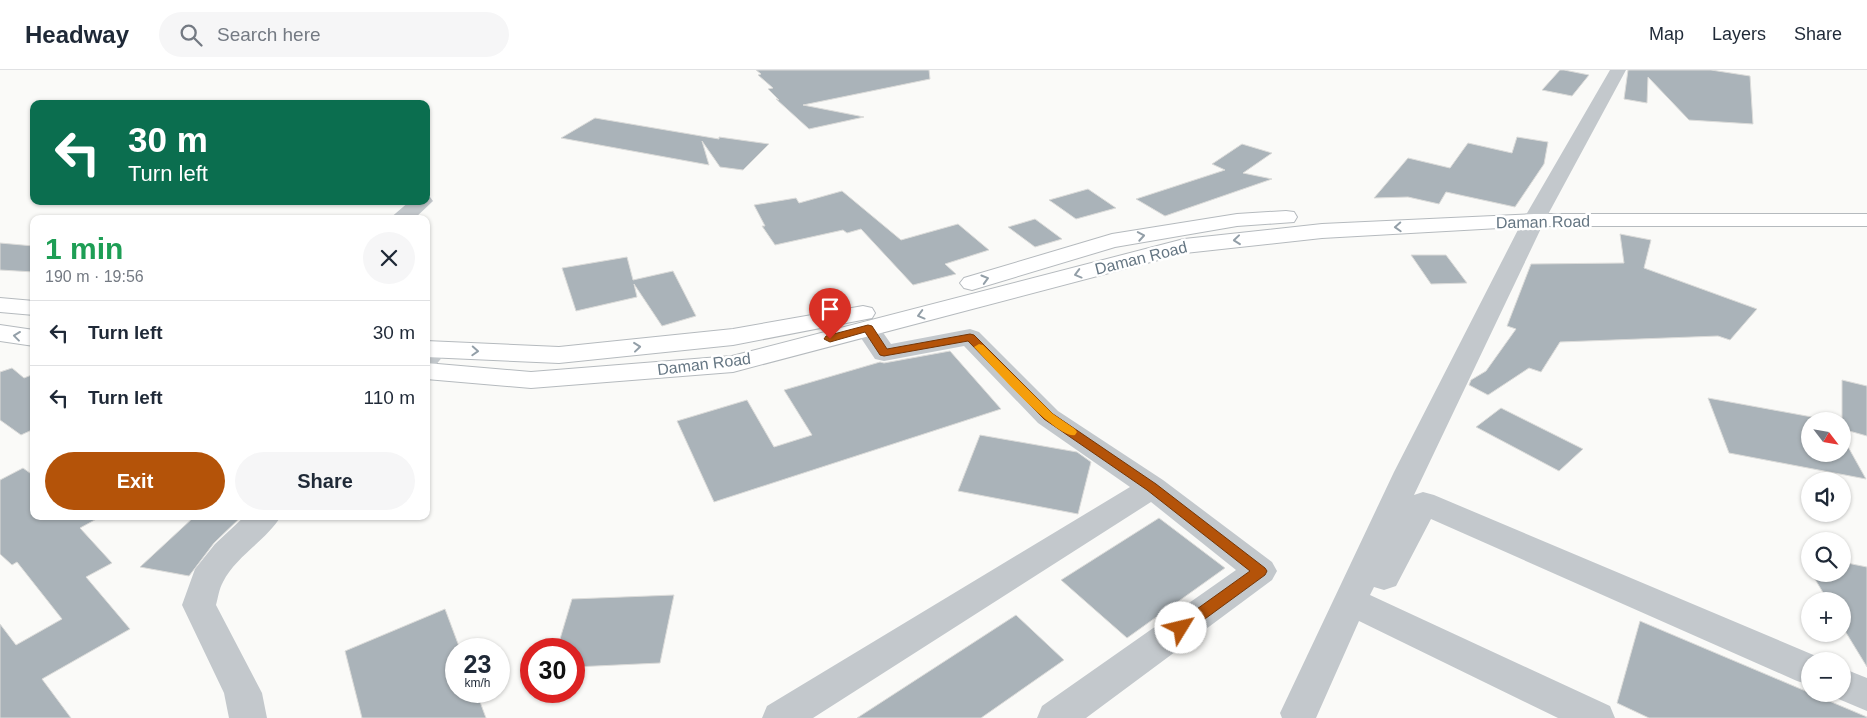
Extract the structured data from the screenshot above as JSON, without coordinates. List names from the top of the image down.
{
  "streets": {
    "main road": ["Daman Road"]
  },
  "north": "bottom right",
  "page": {
    "header": "Headway",
    "search": "Search here",
    "nav": ["Map", "Layers", "Share"],
    "turn": ["30 m", "Turn left"],
    "heading": ["1 min", "190 m · 19:56"],
    "list": [
      {
        "name": "Turn left",
        "value": "30 m"
      },
      {
        "name": "Turn left",
        "value": "110 m"
      }
    ],
    "map_buttons": ["+", "−"],
    "buttons": ["Exit", "Share"],
    "speed": "23 km/h",
    "limit": "30"
  }
}
